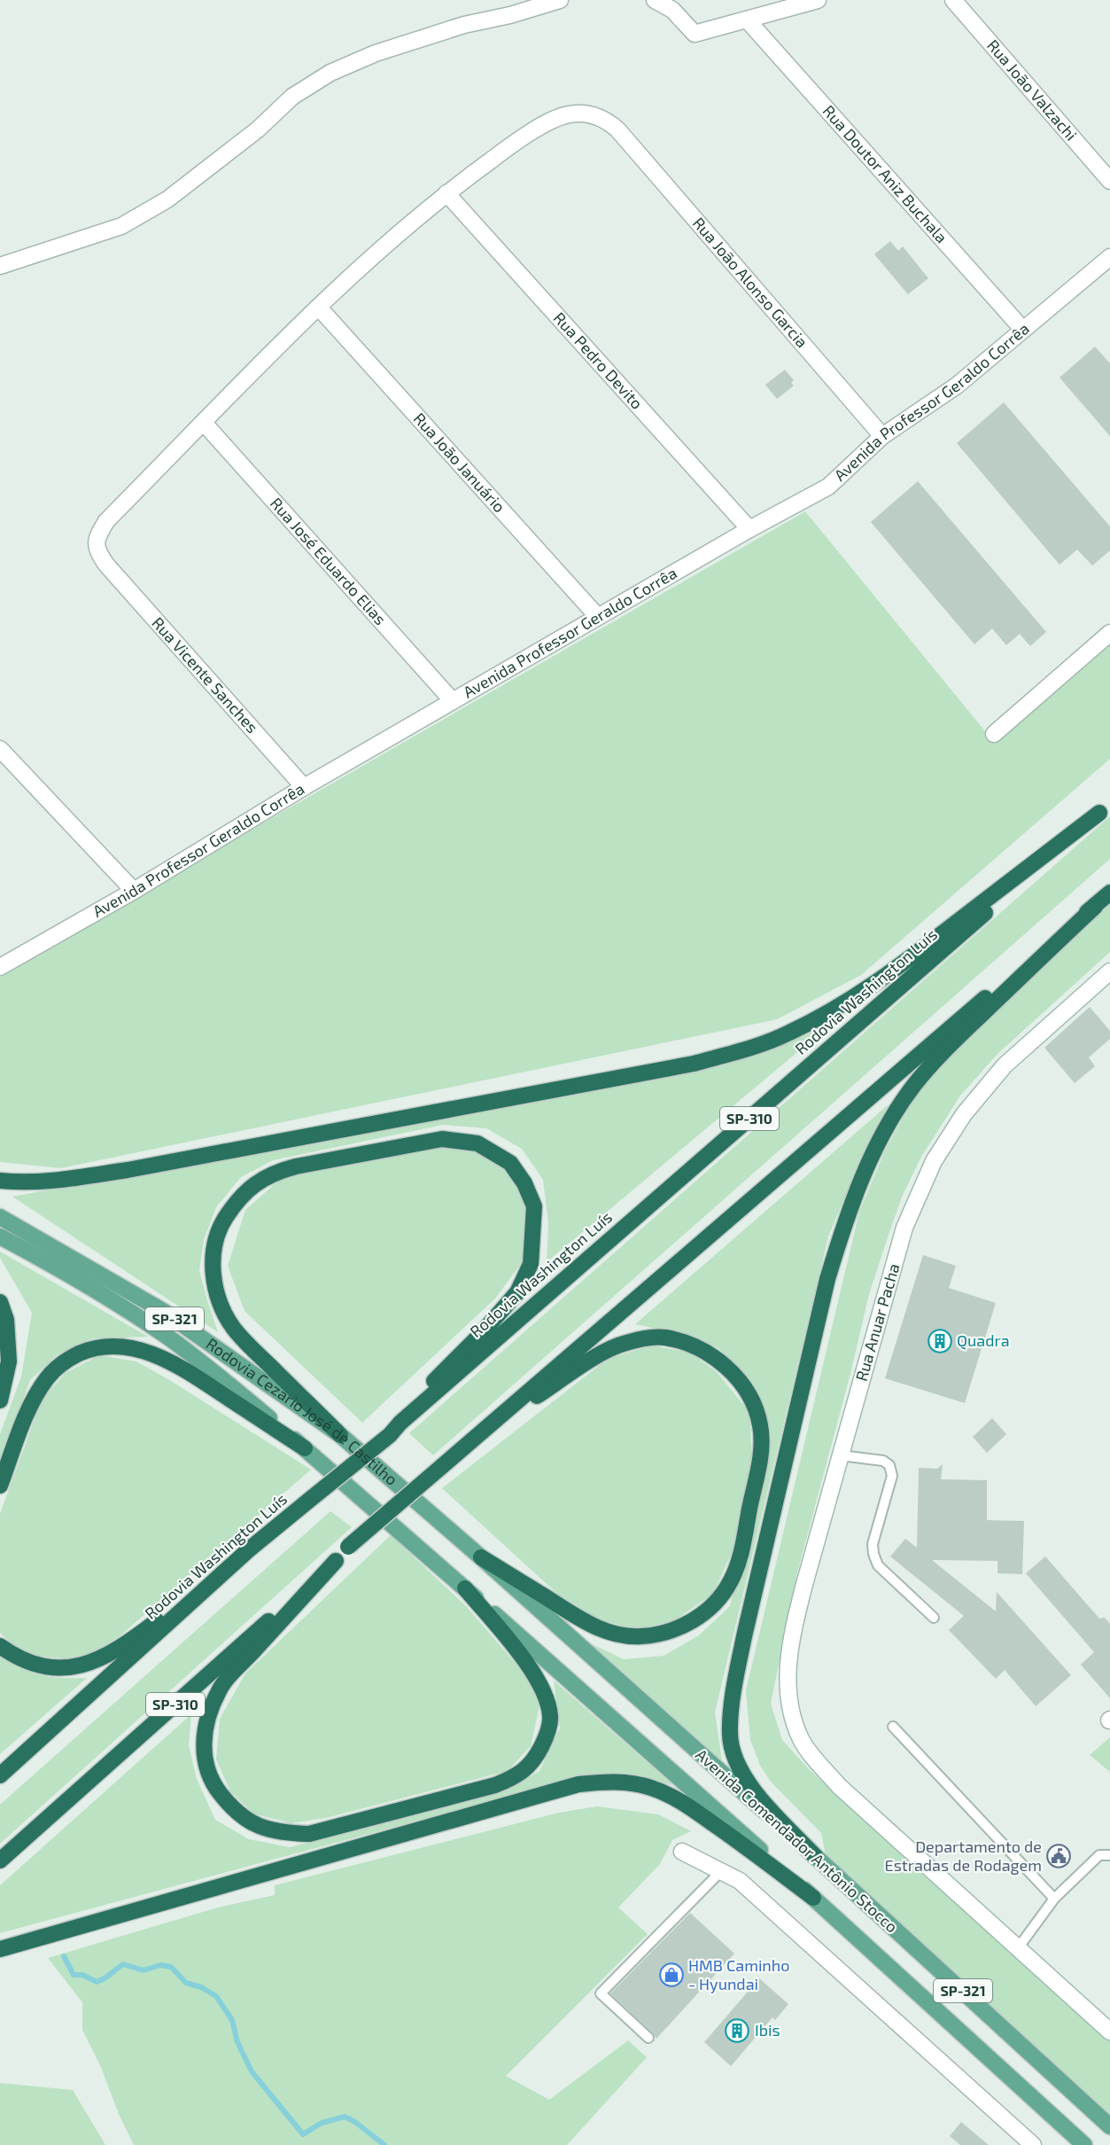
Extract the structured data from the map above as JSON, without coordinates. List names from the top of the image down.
{
  "streets": {
    "highway": ["Rodovia Washington Luís", "SP-310"],
    "main road": ["SP-321", "Rodovia Cezario José de Castilho", "Avenida Comendador Antônio Stocco"],
    "street": [
      "Rua João Valzachi",
      "Rua Doutor Aniz Buchala",
      "Rua João Alonso Garcia",
      "Rua Pedro Devito",
      "Avenida Professor Geraldo Corrêa",
      "Rua João Januário",
      "Rua José Eduardo Elias",
      "Rua Vicente Sanches",
      "Rua Anuar Pacha"
    ]
  },
  "crossings": [
    ["Rua Doutor Aniz Buchala", "Avenida Professor Geraldo Corrêa"],
    ["Rua João Alonso Garcia", "Rua Pedro Devito"],
    ["Rua João Alonso Garcia", "Avenida Professor Geraldo Corrêa"],
    ["Rua João Alonso Garcia", "Rua João Januário"],
    ["Rua João Alonso Garcia", "Rua Vicente Sanches"],
    ["Rua Pedro Devito", "Avenida Professor Geraldo Corrêa"],
    ["Avenida Professor Geraldo Corrêa", "Rua João Januário"],
    ["Avenida Professor Geraldo Corrêa", "Rua José Eduardo Elias"],
    ["Avenida Professor Geraldo Corrêa", "Rua Vicente Sanches"],
    ["Rua João Januário", "Rua Vicente Sanches"],
    ["Rua José Eduardo Elias", "Rua Vicente Sanches"],
    ["Rodovia Cezario José de Castilho", "Avenida Comendador Antônio Stocco"]
  ],
  "places": {
    "building": ["Quadra", "Ibis"],
    "public building": ["Departamento de Estradas de Rodagem"],
    "shop": ["HMB Caminho - Hyundai"]
  }
}
